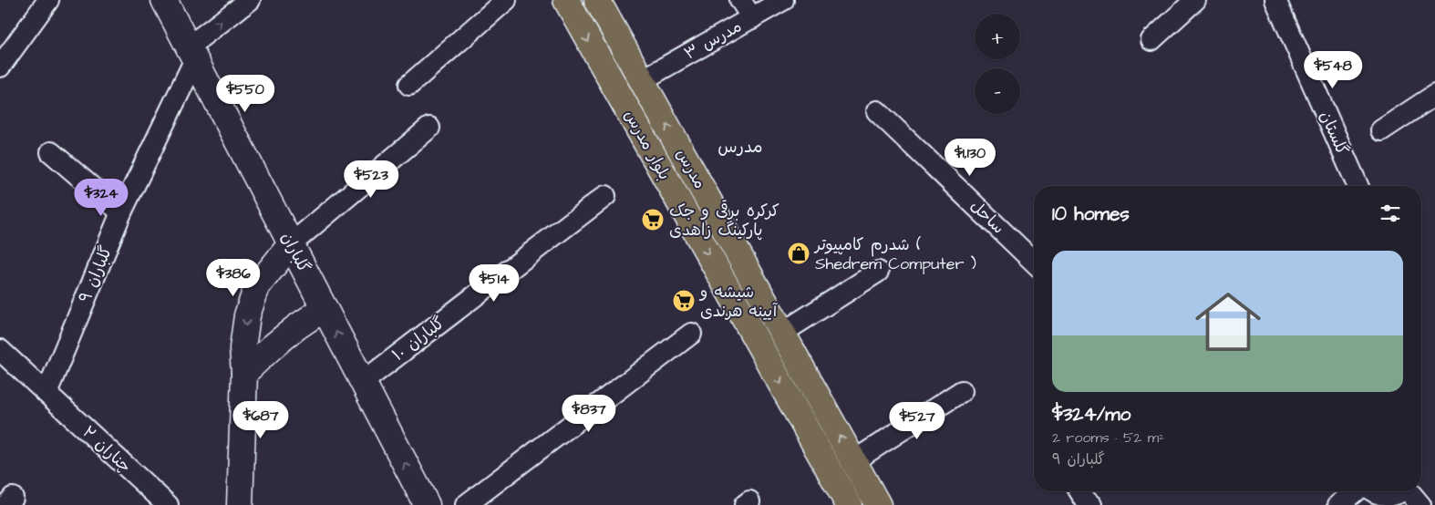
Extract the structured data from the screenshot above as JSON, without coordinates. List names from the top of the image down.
{
  "streets": {
    "main road": ["بلوار مدرس", "مدرس"],
    "street": [
      "مدرس ۳",
      "گلستان",
      "ساحل",
      "گلباران",
      "۹ گلباران",
      "گلباران ۱۰",
      "۲ چناران"
    ]
  },
  "crossings": [
    ["مدرس ۳", "مدرس"],
    ["گلباران", "۹ گلباران"],
    ["گلباران", "گلباران ۱۰"],
    ["۹ گلباران", "۲ چناران"]
  ],
  "one_way": ["بلوار مدرس", "مدرس", "گلباران"],
  "districts": ["مدرس"],
  "places": {
    "supermarket": ["کرکره برقی و جک پارکینگ زاهدی", "شیشه و آیینه هرندی"],
    "shop": ["شدرم کامپیوتر ( Shedrem Computer )"]
  },
  "page": {
    "map_buttons": ["+", "−"],
    "price": [
      "$548",
      "$550",
      "$1,130",
      "$523",
      "$324",
      "$386",
      "$514",
      "$837",
      "$687",
      "$527"
    ],
    "heading": "10 homes",
    "list": [
      {
        "name": "$324/mo",
        "note": "2 rooms · 52 m² · ۹ گلباران"
      }
    ]
  }
}
